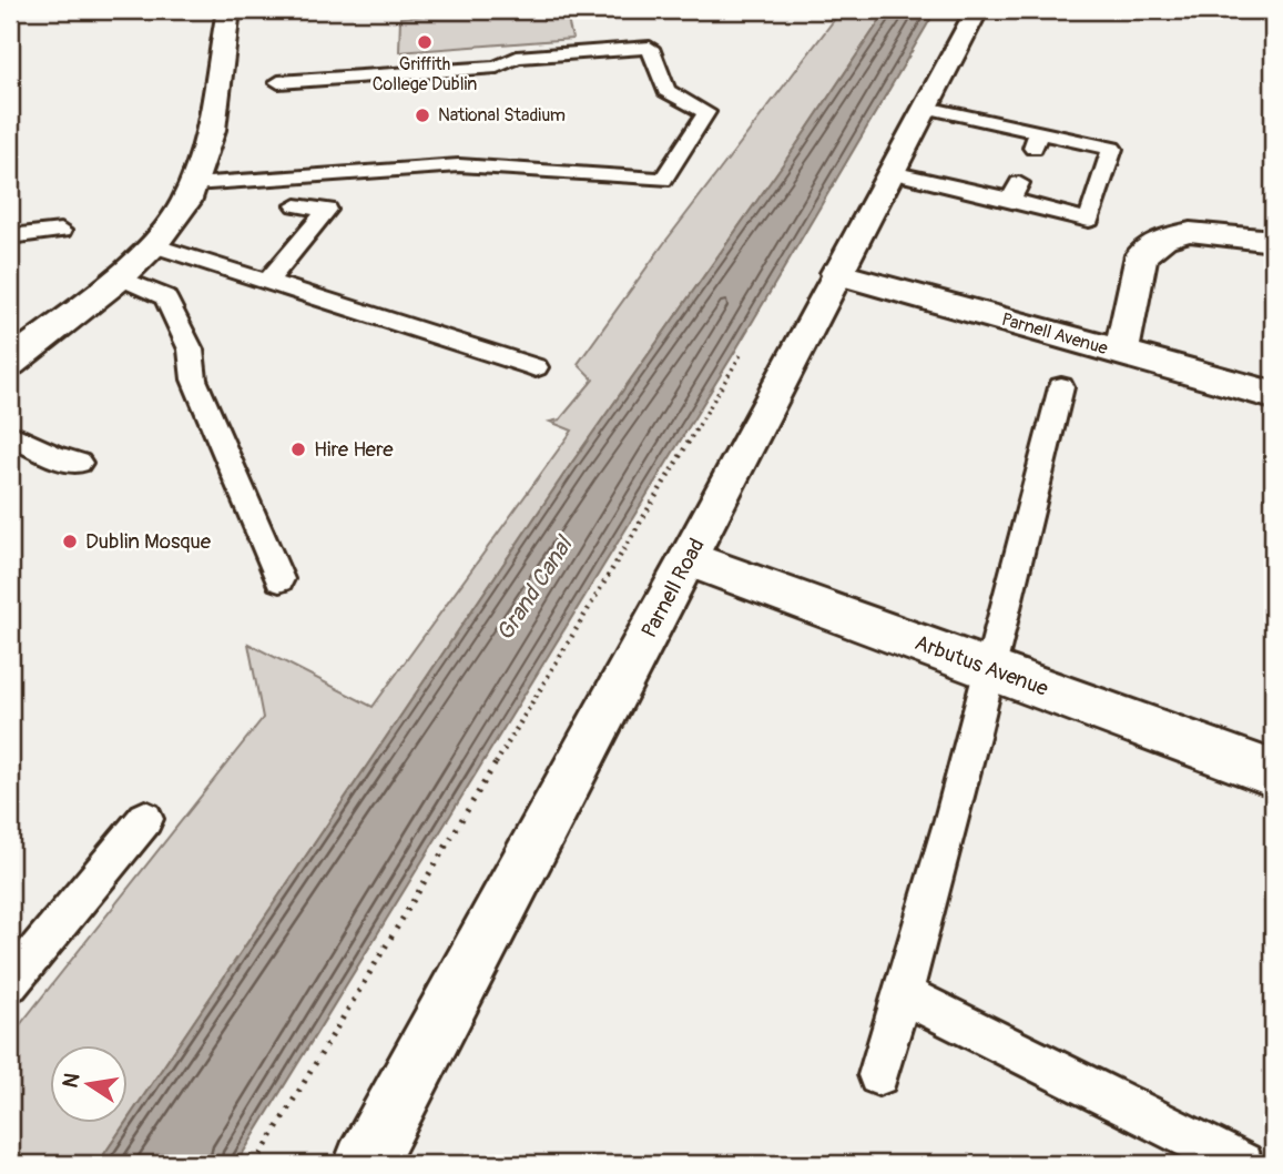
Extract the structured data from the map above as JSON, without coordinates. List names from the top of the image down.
{
  "streets": {
    "main road": ["Parnell Avenue", "Parnell Road", "Arbutus Avenue"]
  },
  "crossings": [
    ["Parnell Avenue", "Parnell Road"],
    ["Parnell Road", "Arbutus Avenue"]
  ],
  "water": ["Grand Canal"],
  "places": [
    "Griffith College Dublin",
    "National Stadium",
    "Hire Here",
    "Dublin Mosque"
  ],
  "north": "left"
}
